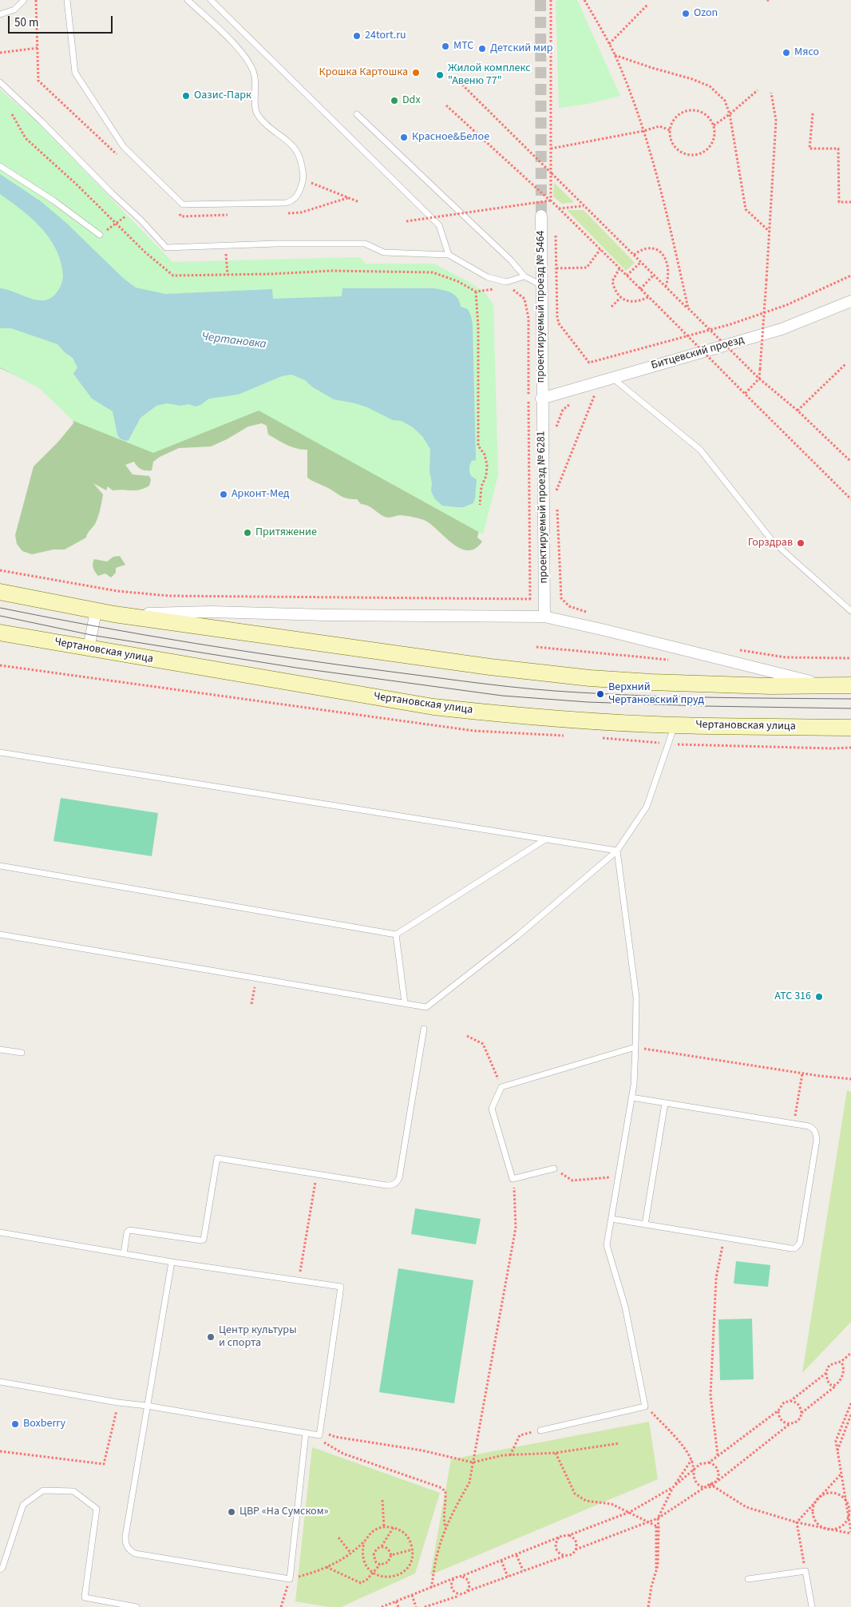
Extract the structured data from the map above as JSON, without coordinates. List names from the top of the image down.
{
  "streets": {
    "main road": ["Чертановская улица"],
    "street": ["проектируемый проезд № 5464", "Битцевский проезд", "проектируемый проезд № 6281"]
  },
  "crossings": [
    ["проектируемый проезд № 5464", "Битцевский проезд"],
    ["проектируемый проезд № 5464", "проектируемый проезд № 6281"],
    ["Битцевский проезд", "проектируемый проезд № 6281"]
  ],
  "water": ["Чертановка"],
  "places": [
    "Ozon",
    "24tort.ru",
    "МТС",
    "Детский мир",
    "Мясо",
    "Крошка Картошка",
    "Жилой комплекс \"Авеню 77\"",
    "Оазис-Парк",
    "Ddx",
    "Красное&Белое",
    "Арконт-Мед",
    "Притяжение",
    "Горздрав",
    "Верхний Чертановский пруд",
    "АТС 316",
    "Центр культуры и спорта",
    "Boxberry",
    "ЦВР «На Сумском»"
  ],
  "scale_bar": "50 m"
}
